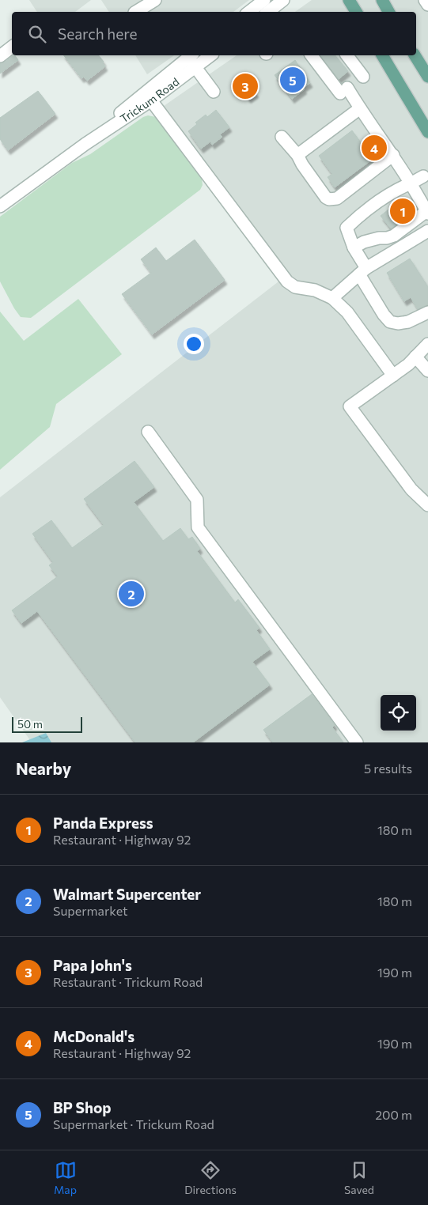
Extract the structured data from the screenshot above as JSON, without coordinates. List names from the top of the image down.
{
  "streets": {
    "street": ["Trickum Road"]
  },
  "scale_bar": "50 m",
  "page": {
    "search": "Search here",
    "pins": [
      "5",
      "3",
      "4",
      "1",
      "2"
    ],
    "scale": "50 m",
    "heading": ["Nearby", "5 results"],
    "list": [
      {
        "mark": "1",
        "name": "Panda Express",
        "note": "Restaurant · Highway 92",
        "value": "180 m"
      },
      {
        "mark": "2",
        "name": "Walmart Supercenter",
        "note": "Supermarket",
        "value": "180 m"
      },
      {
        "mark": "3",
        "name": "Papa John's",
        "note": "Restaurant · Trickum Road",
        "value": "190 m"
      },
      {
        "mark": "4",
        "name": "McDonald's",
        "note": "Restaurant · Highway 92",
        "value": "190 m"
      },
      {
        "mark": "5",
        "name": "BP Shop",
        "note": "Supermarket · Trickum Road",
        "value": "200 m"
      }
    ],
    "nav": ["Map", "Directions", "Saved"]
  }
}
